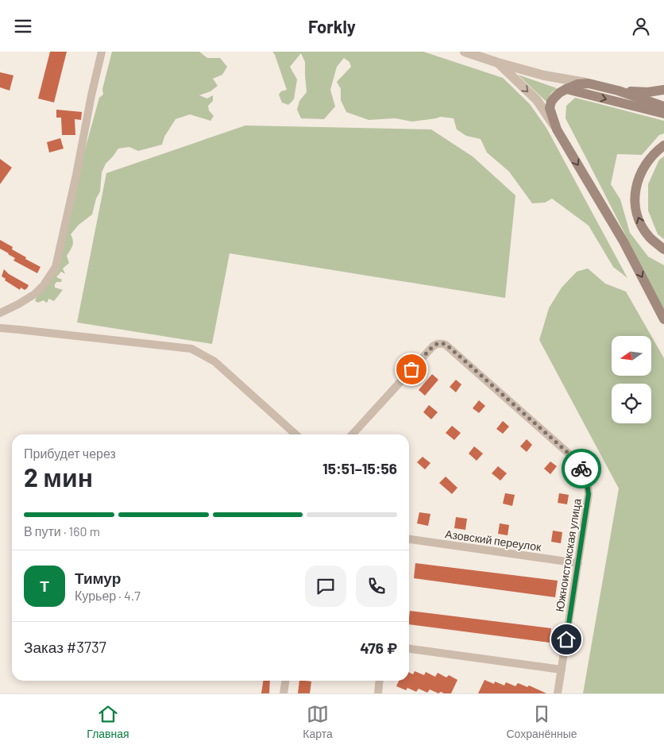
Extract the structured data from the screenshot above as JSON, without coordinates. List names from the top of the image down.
{
  "streets": {
    "street": ["Азовский переулок", "Южноистокская улица"]
  },
  "crossings": [
    ["Азовский переулок", "Южноистокская улица"]
  ],
  "north": "left",
  "page": {
    "header": "Forkly",
    "heading": ["2 мин", "Прибудет через", "15:51–15:56"],
    "panel": [
      "Тимур",
      "Курьер · 4.7",
      "Заказ #3737",
      "476 ₽"
    ],
    "bar": "В пути · 160 m",
    "round": "Т",
    "tabs": ["Главная", "Карта", "Сохранённые"]
  }
}
